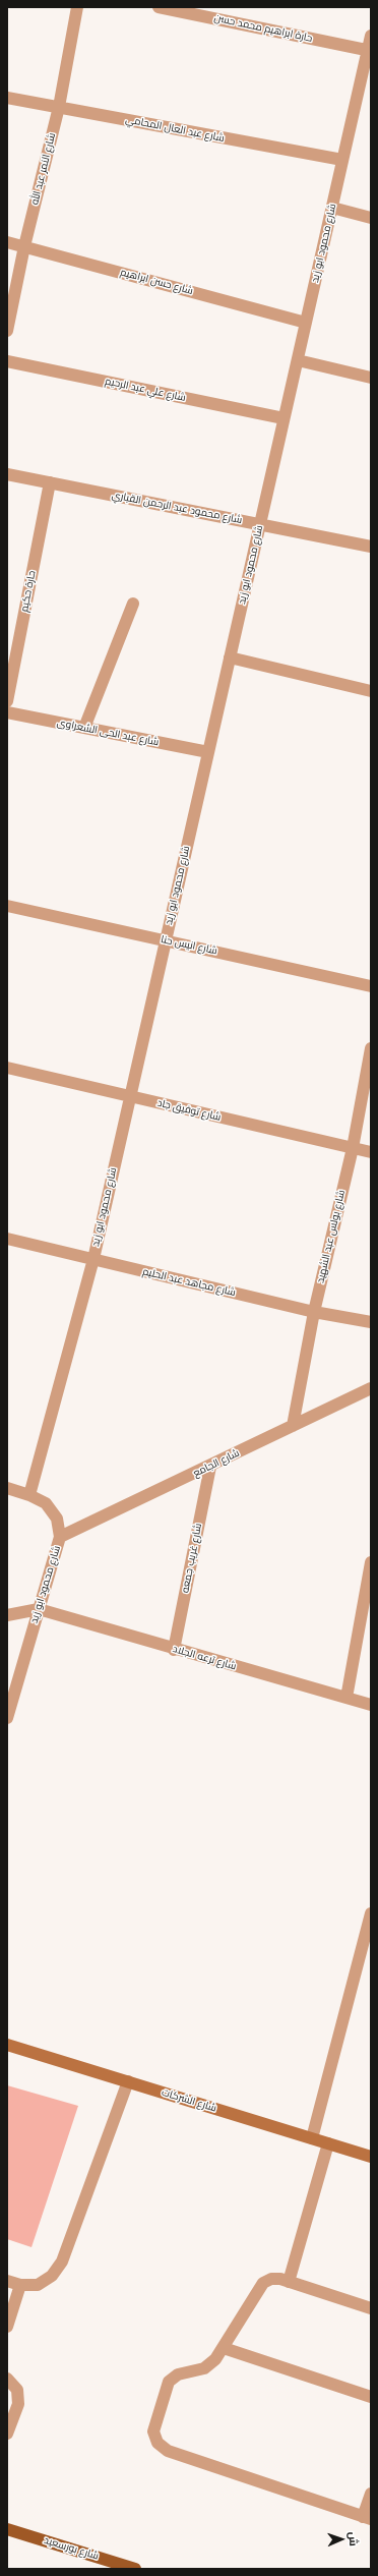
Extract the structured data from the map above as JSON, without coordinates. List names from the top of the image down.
{
  "streets": {
    "main road": ["شارع الشركات", "شارع بورسعيد"],
    "street": [
      "حارة ابراهيم محمد حسن",
      "شارع عبد العال المحامي",
      "شارع النمر عبد الله",
      "شارع محمود ابو زيد",
      "شارع حسن ابراهيم",
      "شارع علي عبد الرحيم",
      "شارع محمود عبد الرحمن القباري",
      "حارة حكيم",
      "شارع عبد الحى الشعراوى",
      "شارع انيس حنا",
      "شارع توفيق جاد",
      "شارع بولس عبد الشهيد",
      "شارع مجاهد عبد الحليم",
      "شارع الجامع",
      "شارع غريب جمعه",
      "شارع ترعه الجلاد"
    ]
  },
  "crossings": [
    ["حارة ابراهيم محمد حسن", "شارع محمود ابو زيد"],
    ["شارع عبد العال المحامي", "شارع النمر عبد الله"],
    ["شارع عبد العال المحامي", "شارع محمود ابو زيد"],
    ["شارع النمر عبد الله", "شارع حسن ابراهيم"],
    ["شارع محمود ابو زيد", "شارع حسن ابراهيم"],
    ["شارع محمود ابو زيد", "شارع علي عبد الرحيم"],
    ["شارع محمود ابو زيد", "شارع محمود عبد الرحمن القباري"],
    ["شارع محمود ابو زيد", "شارع عبد الحى الشعراوى"],
    ["شارع محمود ابو زيد", "شارع انيس حنا"],
    ["شارع محمود ابو زيد", "شارع توفيق جاد"],
    ["شارع محمود ابو زيد", "شارع مجاهد عبد الحليم"],
    ["شارع محمود ابو زيد", "شارع الجامع"],
    ["شارع محمود ابو زيد", "شارع ترعه الجلاد"],
    ["شارع محمود عبد الرحمن القباري", "حارة حكيم"],
    ["شارع توفيق جاد", "شارع بولس عبد الشهيد"],
    ["شارع بولس عبد الشهيد", "شارع مجاهد عبد الحليم"],
    ["شارع بولس عبد الشهيد", "شارع الجامع"],
    ["شارع الجامع", "شارع غريب جمعه"],
    ["شارع غريب جمعه", "شارع ترعه الجلاد"]
  ],
  "north": "right"
}
